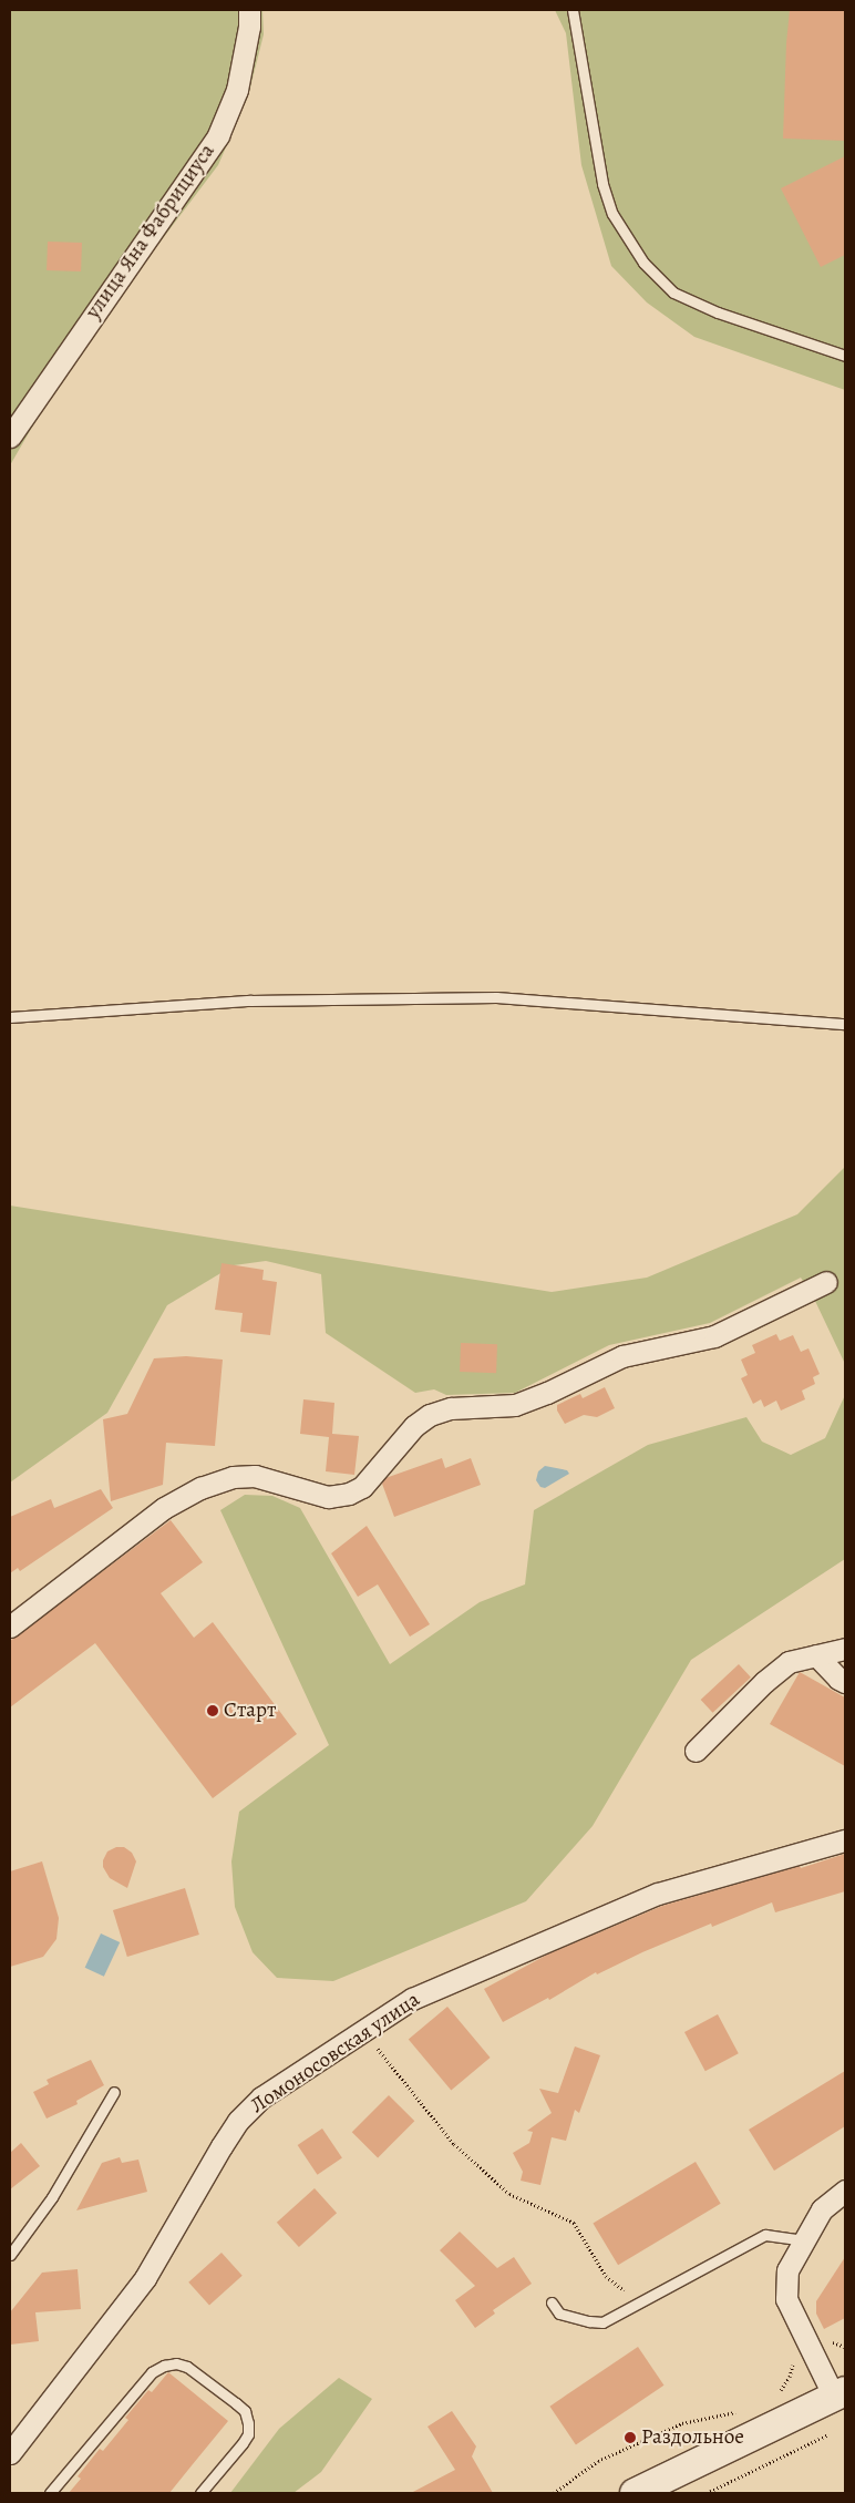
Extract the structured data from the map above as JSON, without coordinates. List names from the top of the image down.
{
  "streets": {
    "street": ["улица Яна Фабрициуса", "Ломоносовская улица"]
  },
  "places": ["Старт", "Раздольное"]
}
